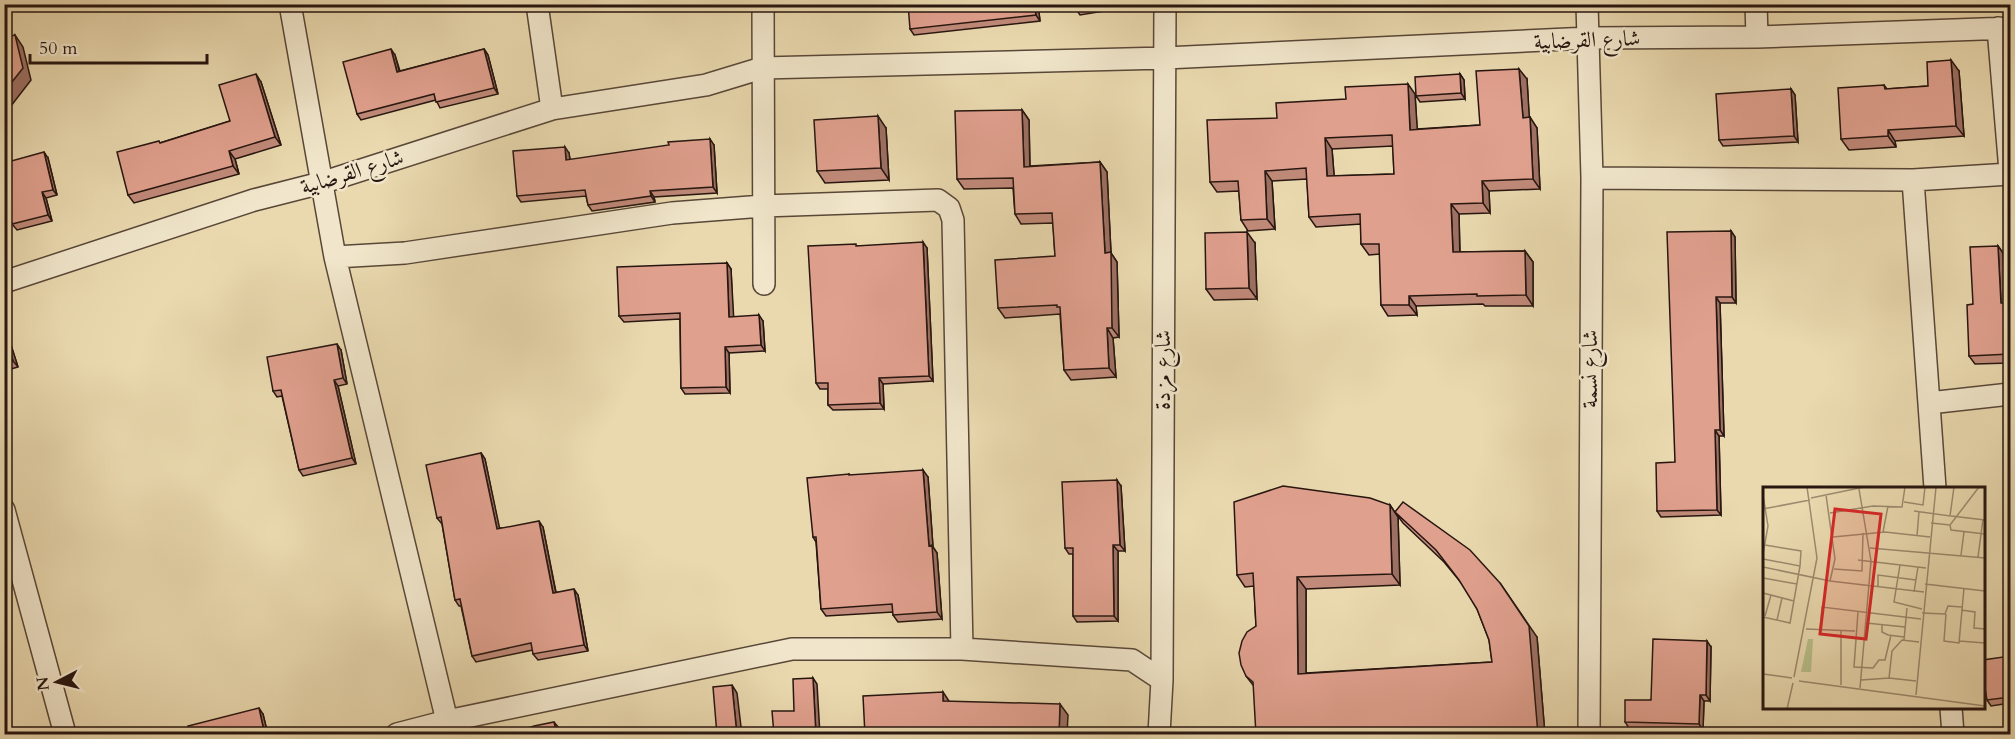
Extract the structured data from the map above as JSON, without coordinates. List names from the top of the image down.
{
  "streets": {
    "street": ["شارع القرضابية", "شارع نسمة", "شارع مزدة"]
  },
  "crossings": [
    ["شارع القرضابية", "شارع نسمة"],
    ["شارع القرضابية", "شارع مزدة"]
  ],
  "scale_bar": "50 m",
  "north": "left"
}
